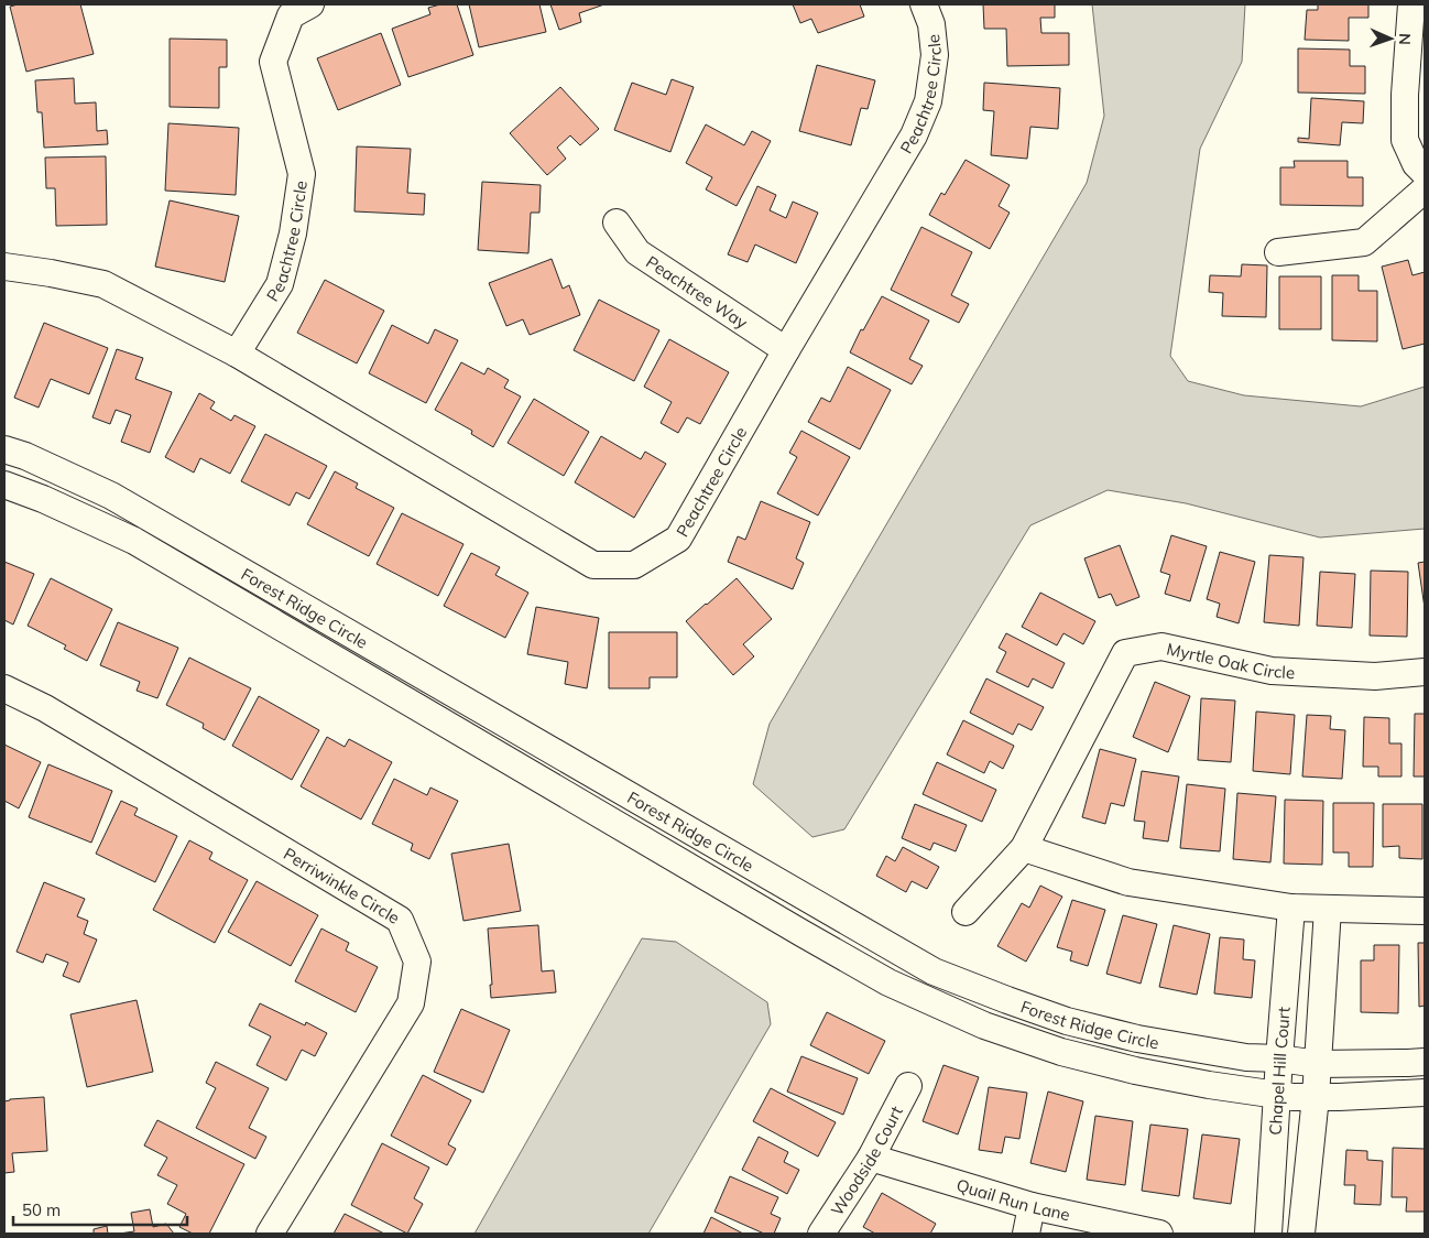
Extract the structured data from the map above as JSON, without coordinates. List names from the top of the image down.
{
  "streets": {
    "street": [
      "Peachtree Circle",
      "Peachtree Way",
      "Forest Ridge Circle",
      "Myrtle Oak Circle",
      "Perriwinkle Circle",
      "Chapel Hill Court",
      "Woodside Court",
      "Quail Run Lane"
    ]
  },
  "crossings": [
    ["Peachtree Circle", "Peachtree Way"],
    ["Forest Ridge Circle", "Chapel Hill Court"],
    ["Woodside Court", "Quail Run Lane"]
  ],
  "scale_bar": "50 m",
  "north": "right"
}
